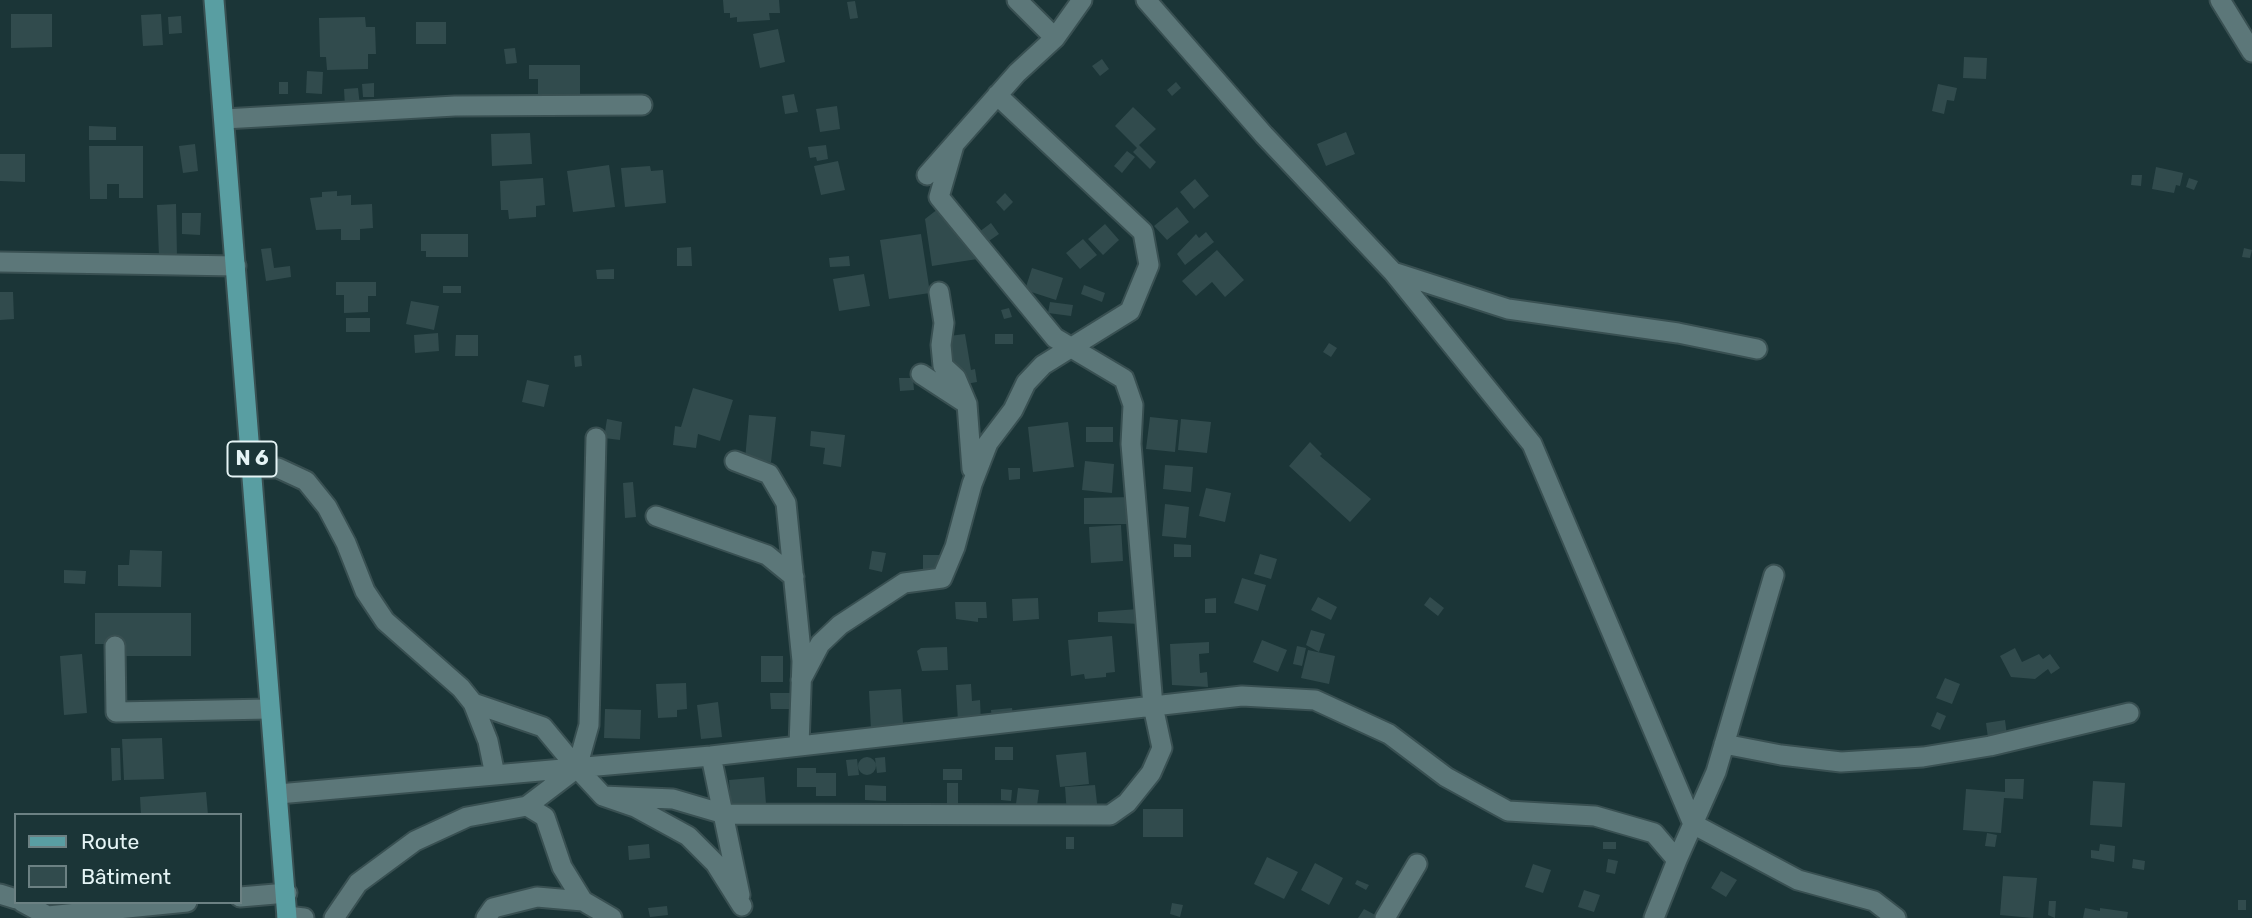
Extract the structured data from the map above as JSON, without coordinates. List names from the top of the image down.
{
  "streets": {
    "main road": ["N 6"]
  },
  "legend": ["Route", "Bâtiment"]
}
